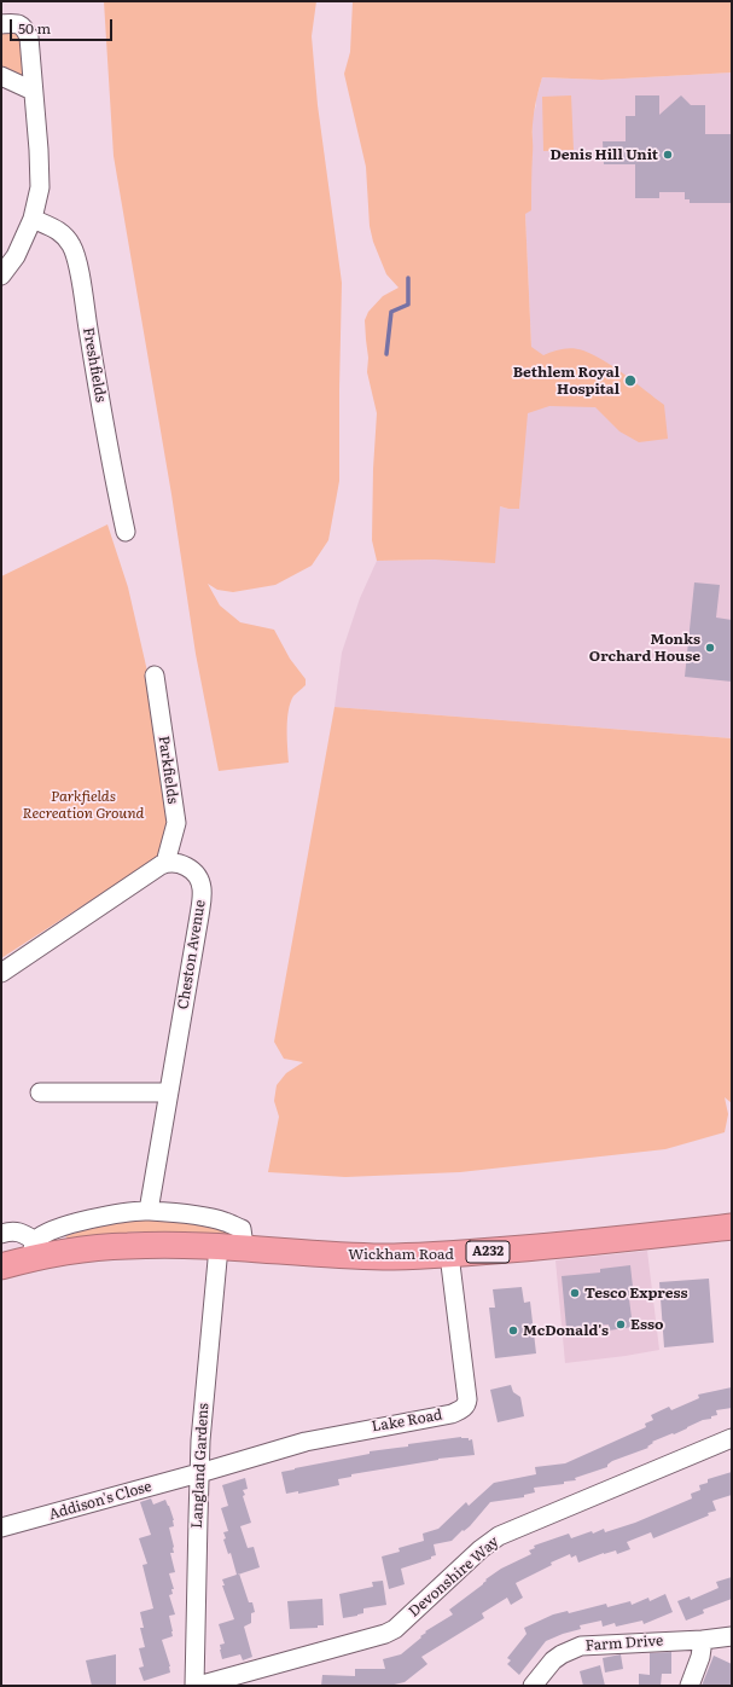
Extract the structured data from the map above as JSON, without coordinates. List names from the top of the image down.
{
  "streets": {
    "highway": ["A232", "Wickham Road"],
    "street": [
      "Freshfields",
      "Parkfields",
      "Cheston Avenue",
      "Lake Road",
      "Langland Gardens",
      "Addison's Close",
      "Devonshire Way",
      "Farm Drive"
    ]
  },
  "crossings": [
    ["Parkfields", "Cheston Avenue"],
    ["Cheston Avenue", "Wickham Road"],
    ["Wickham Road", "Lake Road"],
    ["Wickham Road", "Langland Gardens"],
    ["Lake Road", "Langland Gardens"],
    ["Lake Road", "Addison's Close"],
    ["Langland Gardens", "Addison's Close"],
    ["Langland Gardens", "Devonshire Way"]
  ],
  "parks": ["Parkfields Recreation Ground"],
  "places": [
    "Denis Hill Unit",
    "Bethlem Royal Hospital",
    "Monks Orchard House",
    "Tesco Express",
    "Esso",
    "McDonald's"
  ],
  "scale_bar": "50 m"
}
